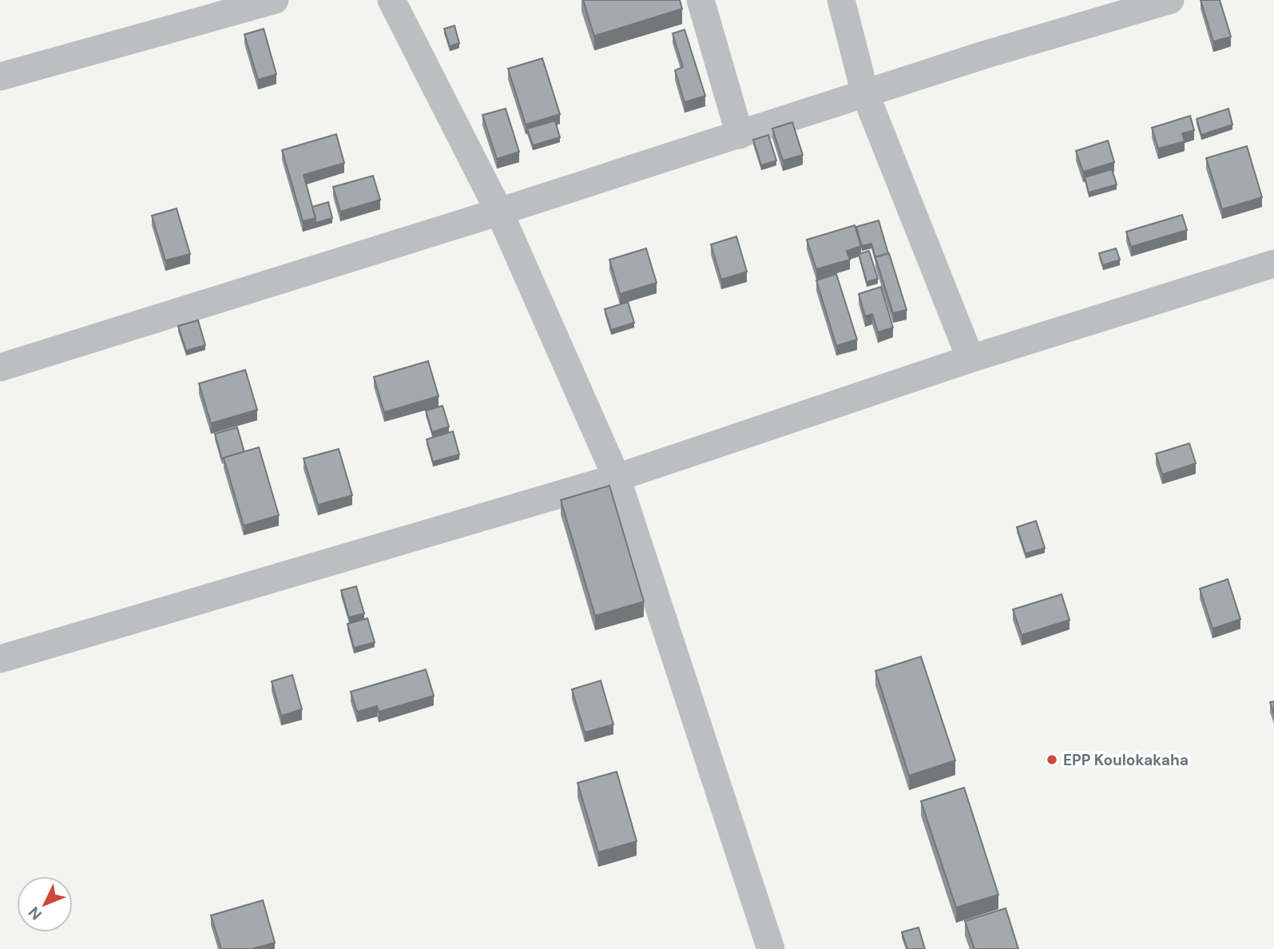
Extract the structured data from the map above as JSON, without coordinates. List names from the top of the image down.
{
  "places": ["EPP Koulokakaha"],
  "north": "bottom left"
}
